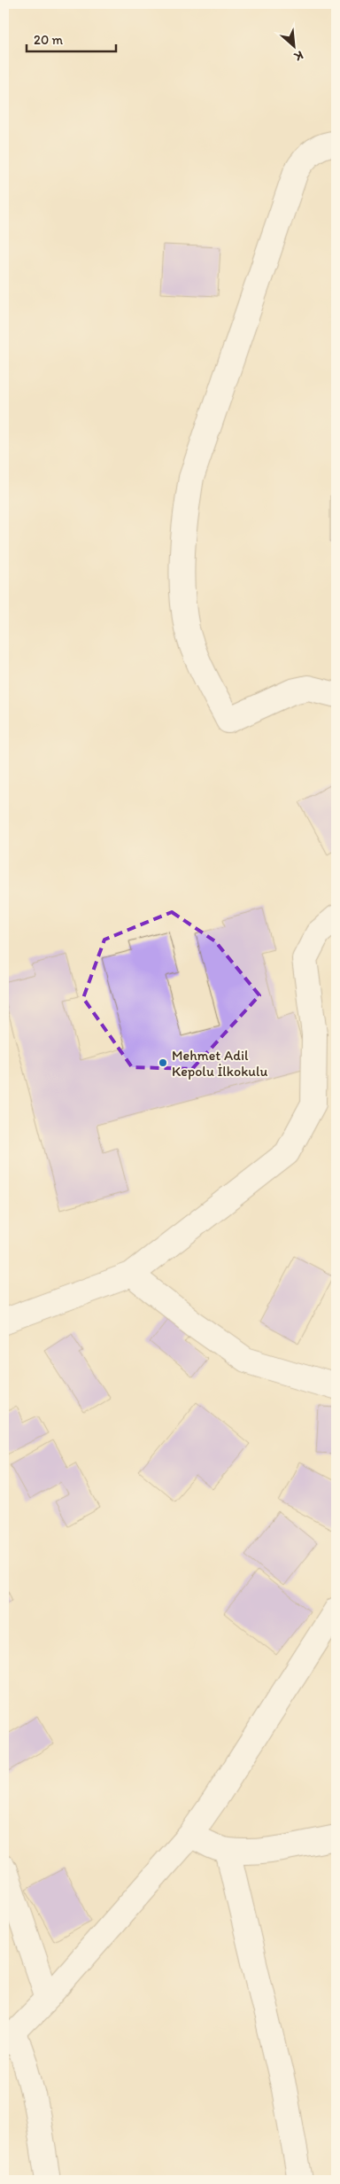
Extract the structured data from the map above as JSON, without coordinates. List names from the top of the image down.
{
  "places": ["Mehmet Adil Kepolu İlkokulu"],
  "scale_bar": "20 m",
  "north": "bottom right"
}
